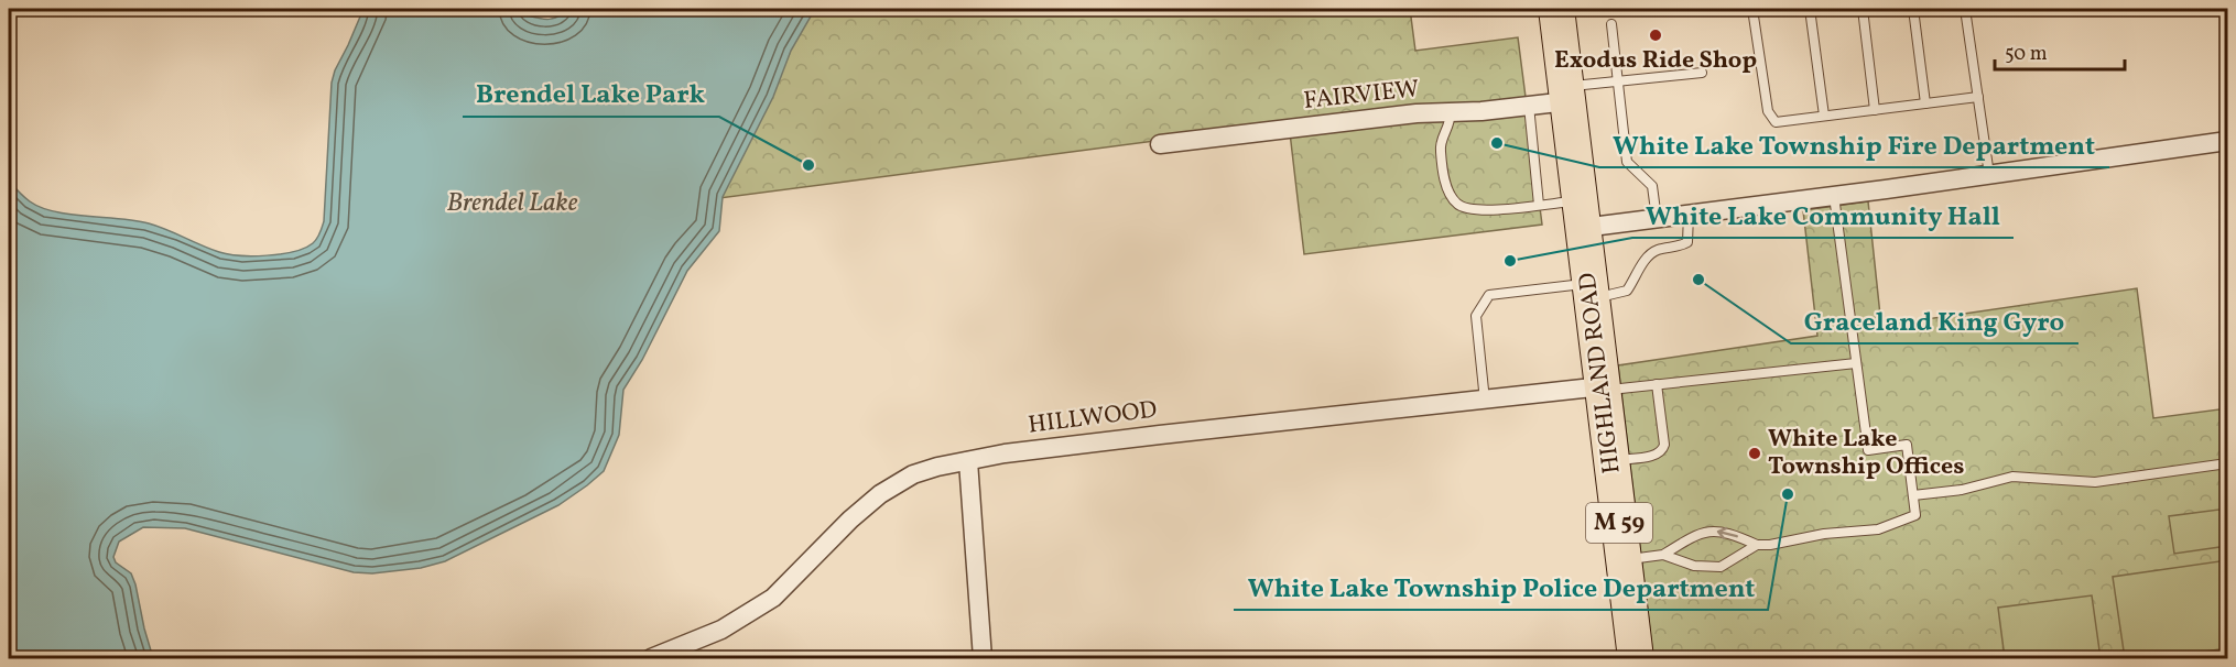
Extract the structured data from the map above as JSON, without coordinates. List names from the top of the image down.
{
  "streets": {
    "highway": ["HIGHLAND ROAD", "M 59"],
    "street": ["FAIRVIEW", "HILLWOOD"]
  },
  "crossings": [
    ["FAIRVIEW", "HIGHLAND ROAD"],
    ["HIGHLAND ROAD", "HILLWOOD"]
  ],
  "water": ["Brendel Lake"],
  "places": [
    "Exodus Ride Shop",
    "White Lake Township Fire Department",
    "Brendel Lake Park",
    "White Lake Community Hall",
    "Graceland King Gyro",
    "White Lake Township Offices",
    "White Lake Township Police Department"
  ],
  "scale_bar": "50 m"
}
